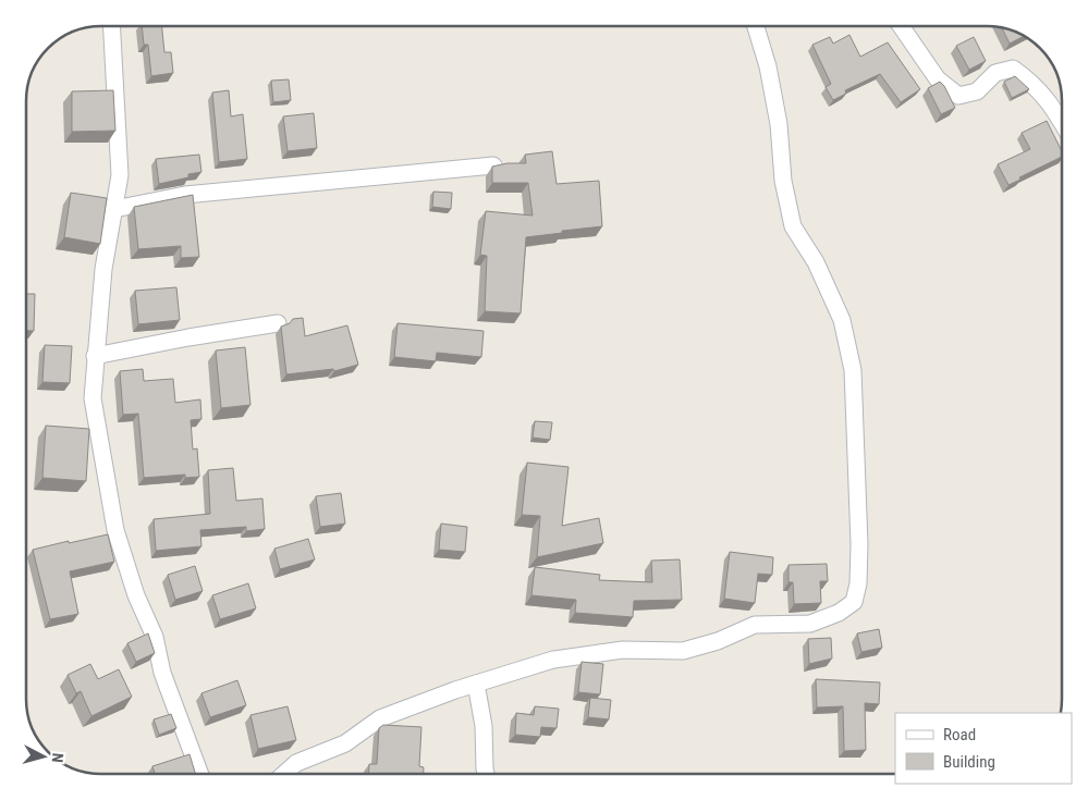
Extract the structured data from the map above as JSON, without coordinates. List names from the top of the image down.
{
  "legend": ["Road", "Building"],
  "north": "right"
}
